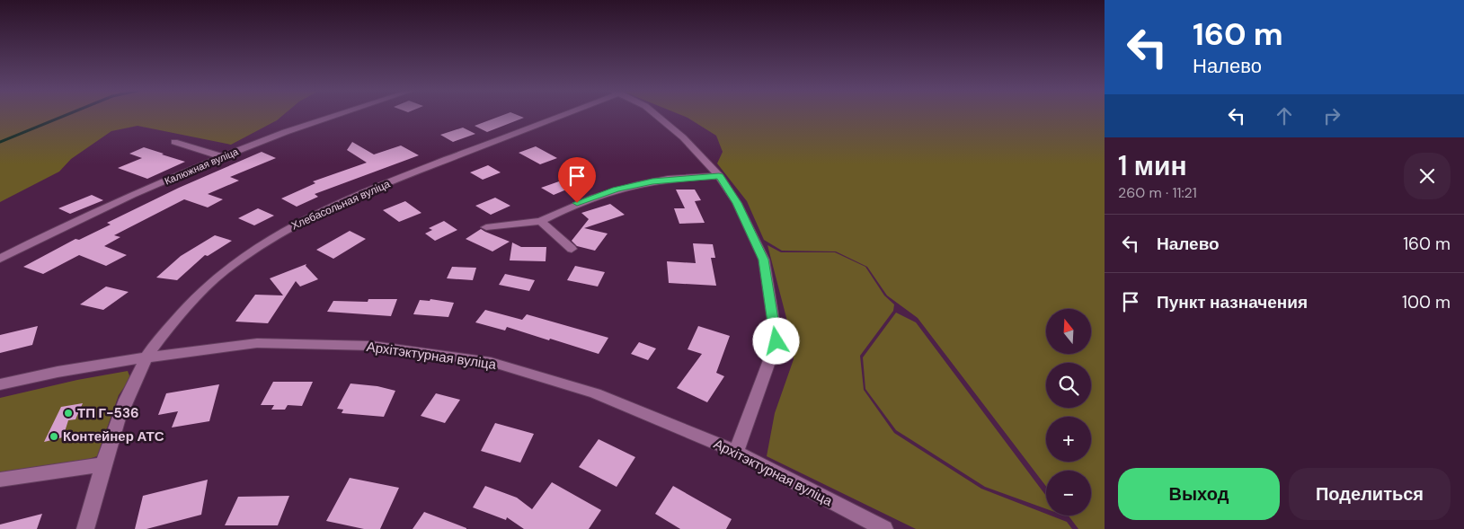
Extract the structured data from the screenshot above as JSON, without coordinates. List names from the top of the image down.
{
  "streets": {
    "street": ["Калюжная вуліца", "Хлебасольная вуліца", "Архітэктурная вуліца"]
  },
  "crossings": [
    ["Хлебасольная вуліца", "Архітэктурная вуліца"]
  ],
  "places": ["ТП Г-536", "Контейнер АТС"],
  "north": "top",
  "page": {
    "turn": ["160 m", "Налево"],
    "heading": ["1 мин", "260 m · 11:21"],
    "list": [
      {
        "name": "Налево",
        "value": "160 m"
      },
      {
        "name": "Пункт назначения",
        "value": "100 m"
      }
    ],
    "map_buttons": ["+", "−"],
    "buttons": ["Выход", "Поделиться"]
  }
}
